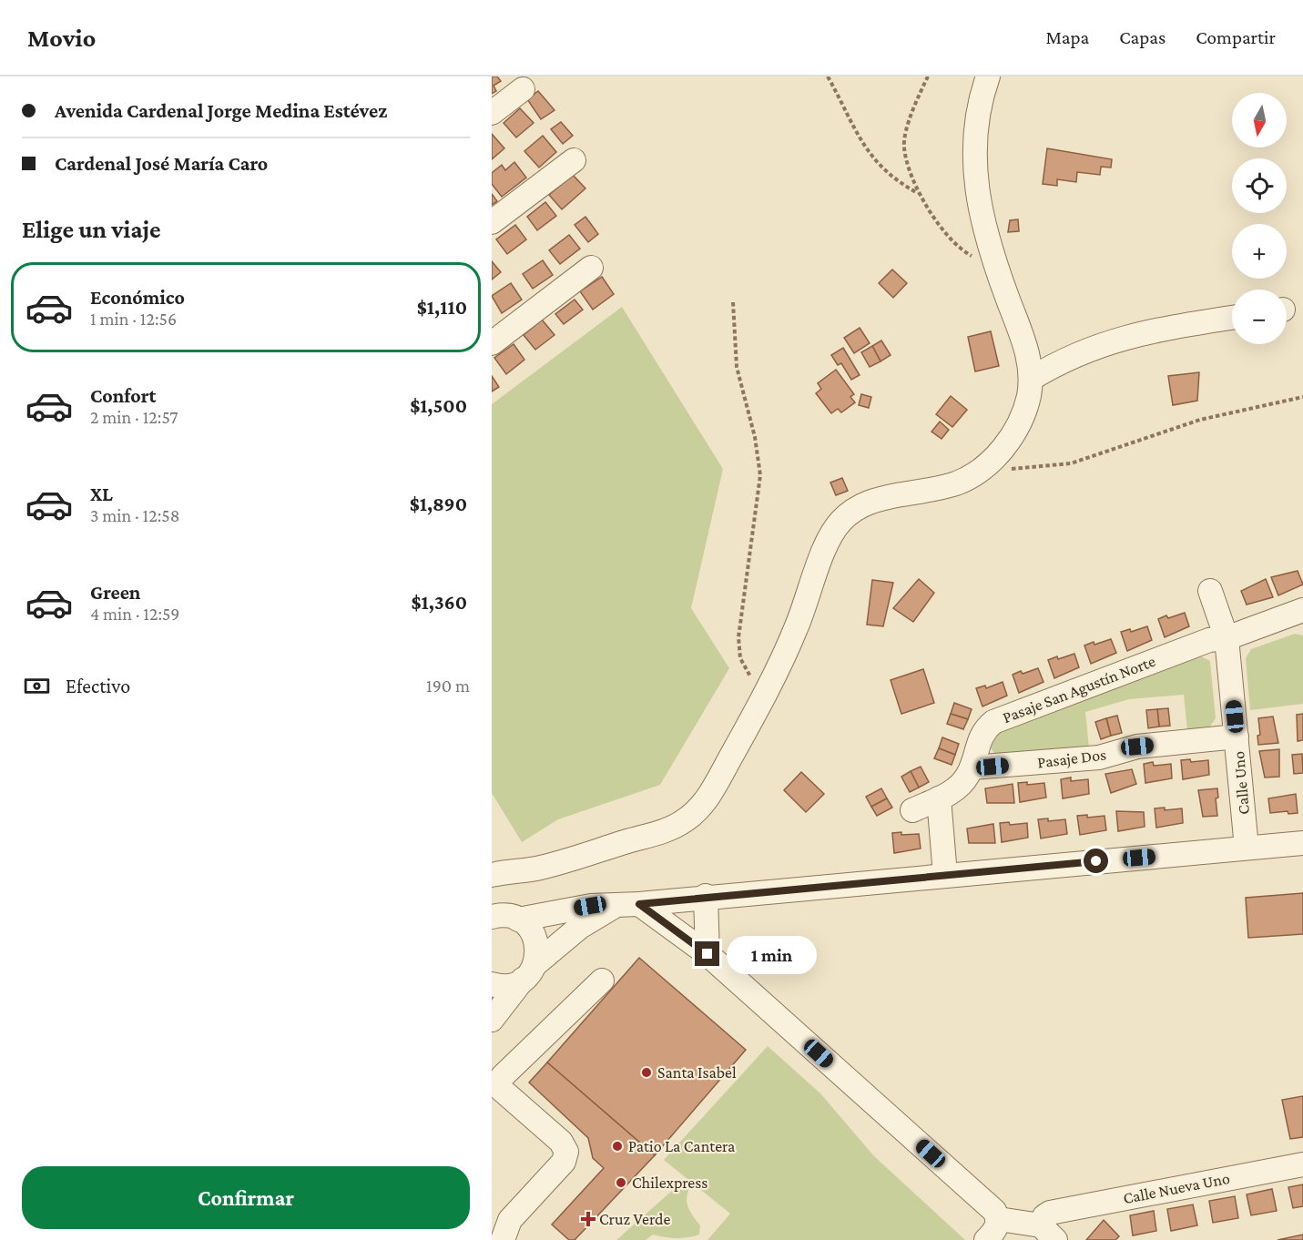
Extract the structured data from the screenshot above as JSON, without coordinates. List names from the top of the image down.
{
  "streets": {
    "street": [
      "Pasaje San Agustín Norte",
      "Pasaje Dos",
      "Calle Uno",
      "Calle Nueva Uno"
    ]
  },
  "crossings": [
    ["Pasaje San Agustín Norte", "Pasaje Dos"],
    ["Pasaje San Agustín Norte", "Calle Uno"],
    ["Pasaje Dos", "Calle Uno"]
  ],
  "places": {
    "other": ["Santa Isabel", "Patio La Cantera", "Chilexpress"],
    "health": ["Cruz Verde"]
  },
  "north": "bottom",
  "page": {
    "header": "Movio",
    "nav": ["Mapa", "Capas", "Compartir"],
    "banner": ["Avenida Cardenal Jorge Medina Estévez", "Cardenal José María Caro"],
    "map_buttons": ["+", "−"],
    "heading": "Elige un viaje",
    "list": [
      {
        "name": "Económico",
        "note": "1 min · 12:56",
        "value": "$1,110"
      },
      {
        "name": "Confort",
        "note": "2 min · 12:57",
        "value": "$1,500"
      },
      {
        "name": "XL",
        "note": "3 min · 12:58",
        "value": "$1,890"
      },
      {
        "name": "Green",
        "note": "4 min · 12:59",
        "value": "$1,360"
      }
    ],
    "pay": ["Efectivo", "190 m"],
    "bubble": "1 min",
    "buttons": "Confirmar"
  }
}
